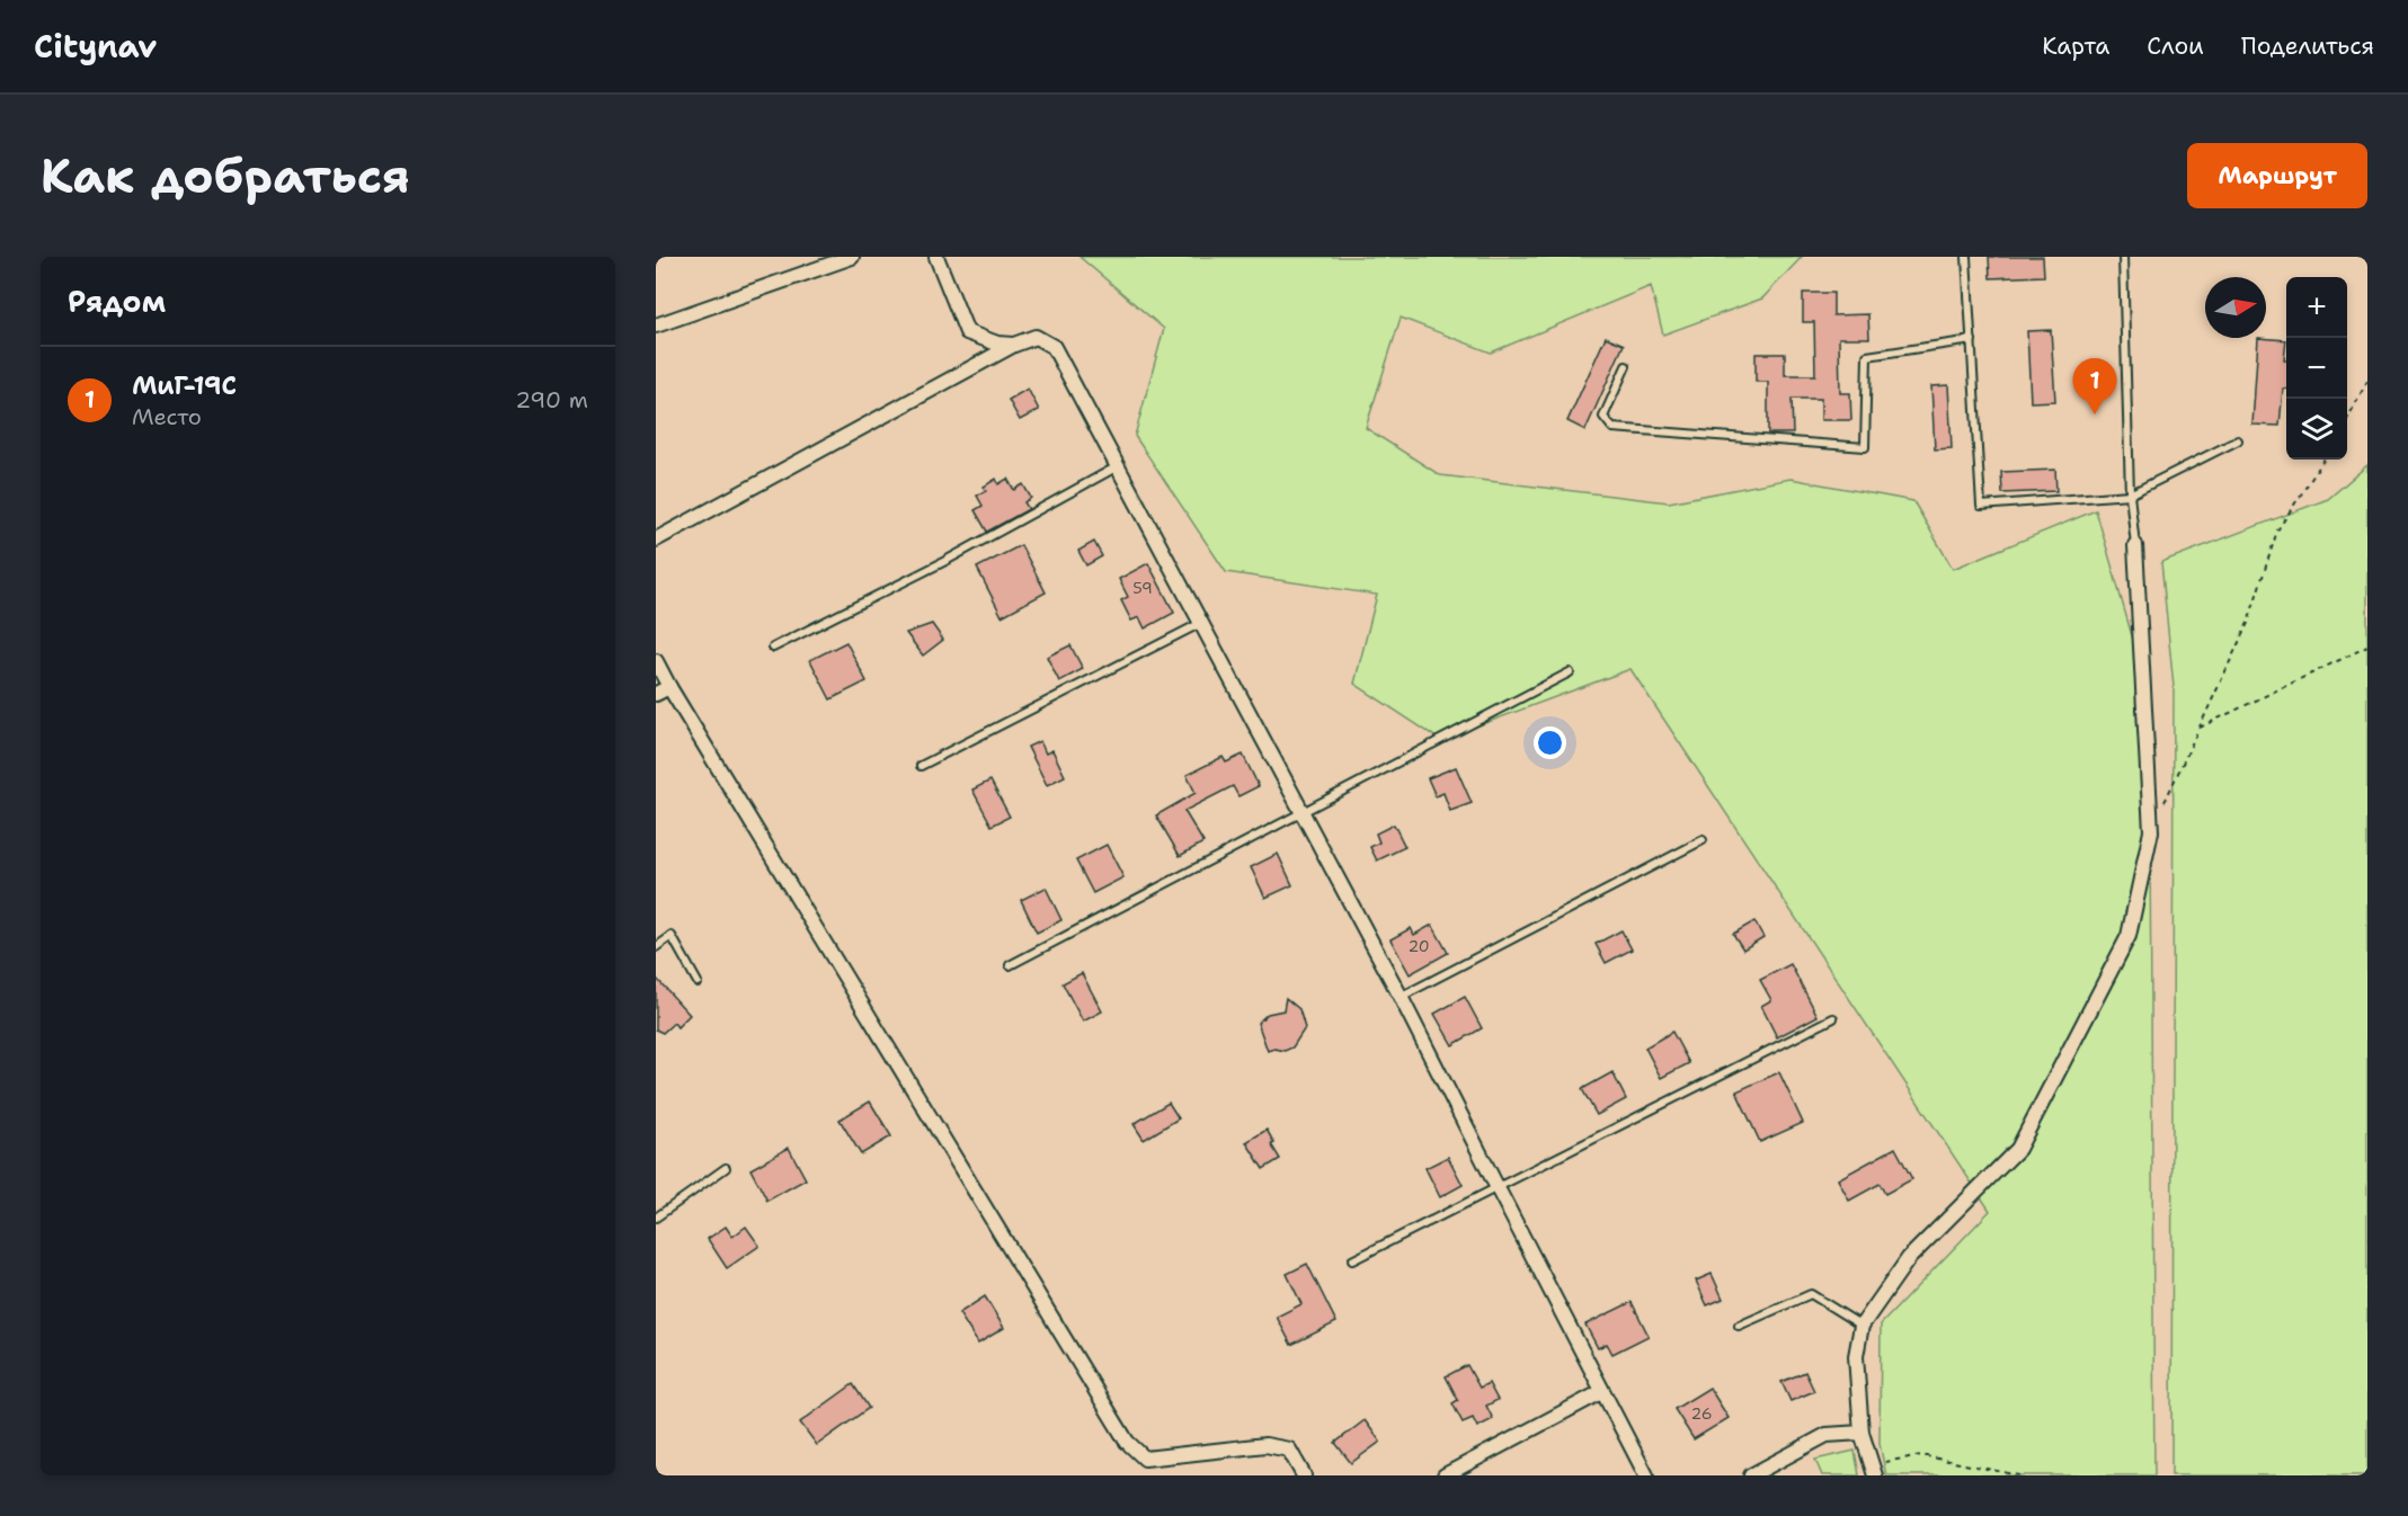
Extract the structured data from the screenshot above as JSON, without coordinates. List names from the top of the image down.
{
  "house_numbers": ["59", "20", "26"],
  "north": "right",
  "page": {
    "header": "Citynav",
    "nav": ["Карта", "Слои", "Поделиться"],
    "buttons": "Маршрут",
    "title": "Как добраться",
    "heading": "Рядом",
    "map_buttons": ["+", "−"],
    "list": [
      {
        "mark": "1",
        "name": "МиГ-19С",
        "note": "Место",
        "value": "290 m"
      }
    ],
    "pins": "1"
  }
}
